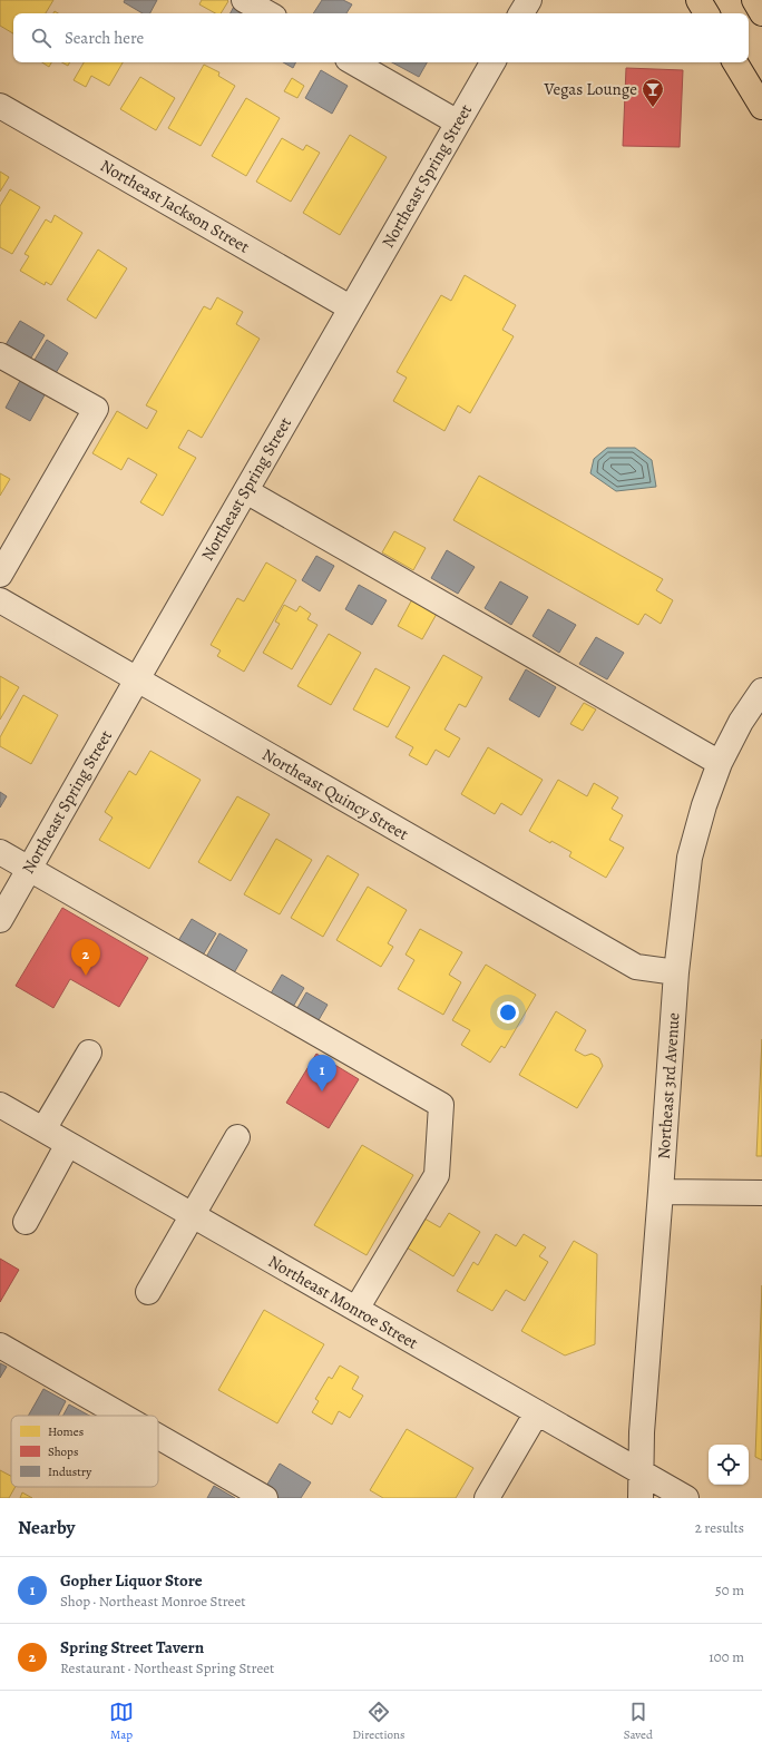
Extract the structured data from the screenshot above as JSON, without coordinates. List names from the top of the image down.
{
  "streets": {
    "street": [
      "Northeast Spring Street",
      "Northeast Jackson Street",
      "Northeast Quincy Street",
      "Northeast 3rd Avenue",
      "Northeast Monroe Street"
    ]
  },
  "crossings": [
    ["Northeast Spring Street", "Northeast Jackson Street"],
    ["Northeast Spring Street", "Northeast Quincy Street"],
    ["Northeast Quincy Street", "Northeast 3rd Avenue"],
    ["Northeast 3rd Avenue", "Northeast Monroe Street"]
  ],
  "places": {
    "bar": ["Vegas Lounge"]
  },
  "legend": ["Homes", "Shops", "Industry"],
  "page": {
    "search": "Search here",
    "pins": ["2", "1"],
    "heading": ["Nearby", "2 results"],
    "list": [
      {
        "mark": "1",
        "name": "Gopher Liquor Store",
        "note": "Shop · Northeast Monroe Street",
        "value": "50 m"
      },
      {
        "mark": "2",
        "name": "Spring Street Tavern",
        "note": "Restaurant · Northeast Spring Street",
        "value": "100 m"
      }
    ],
    "nav": ["Map", "Directions", "Saved"]
  }
}
